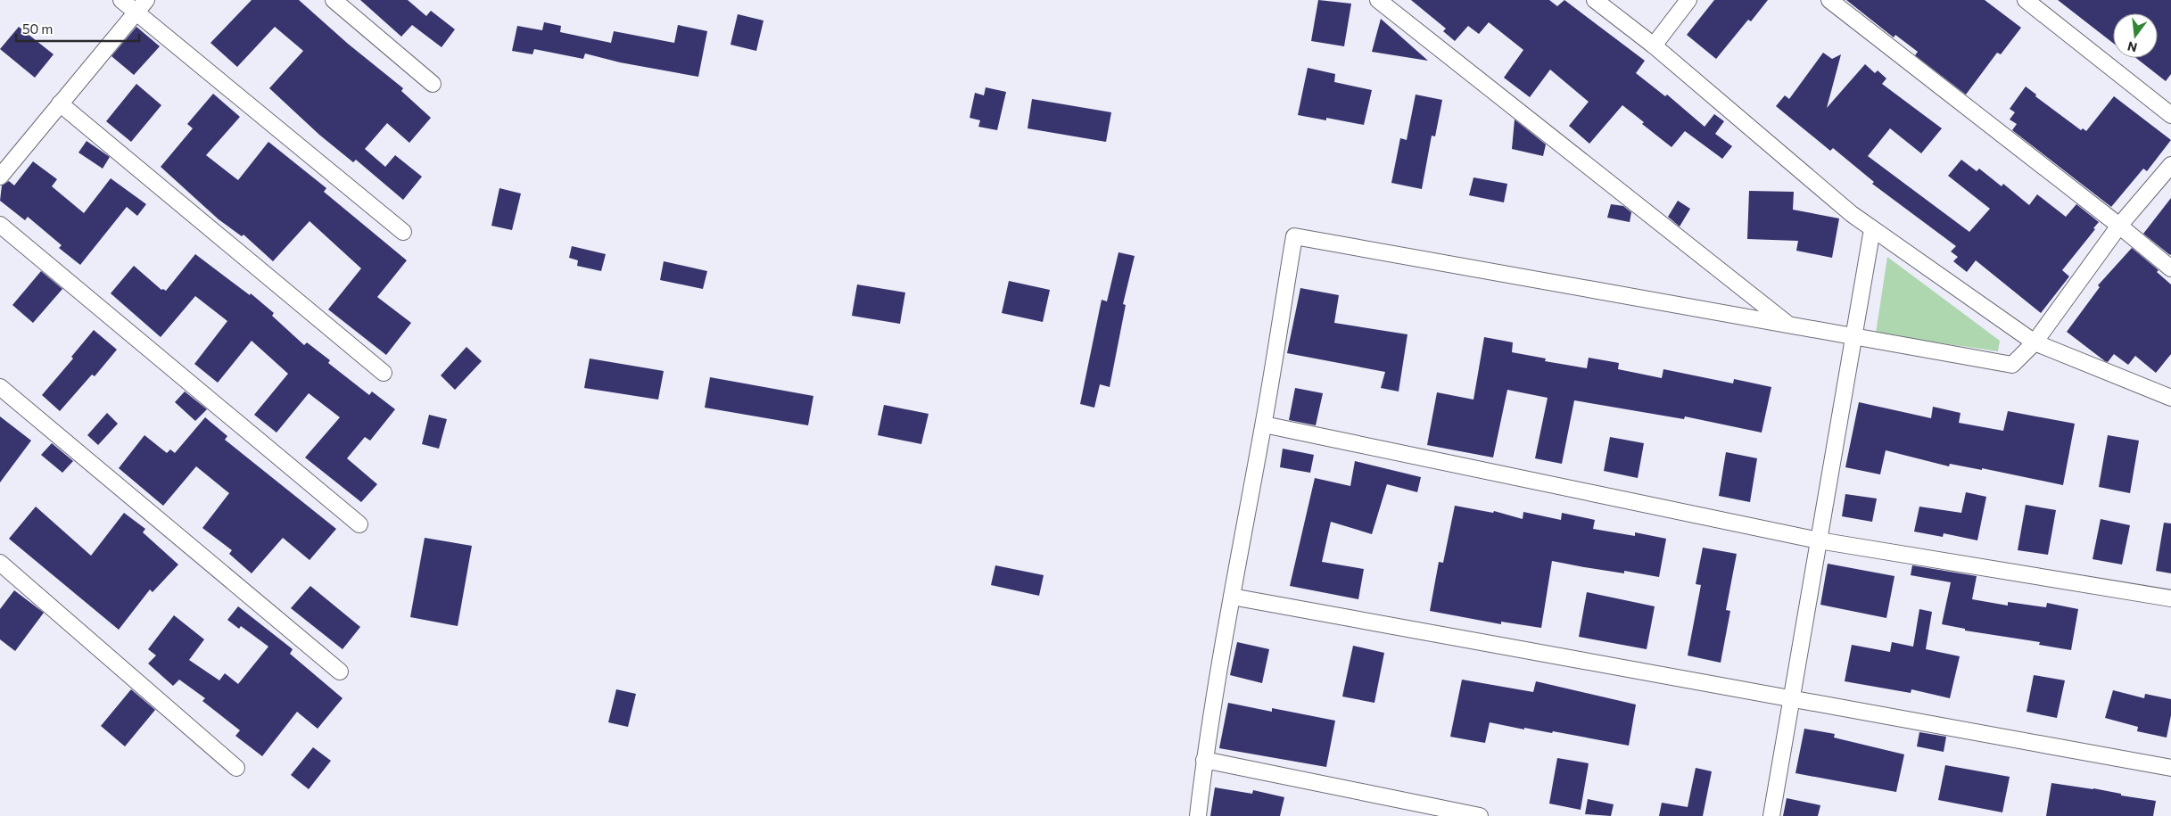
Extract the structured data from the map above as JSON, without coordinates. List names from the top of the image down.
{
  "scale_bar": "50 m",
  "north": "bottom"
}
